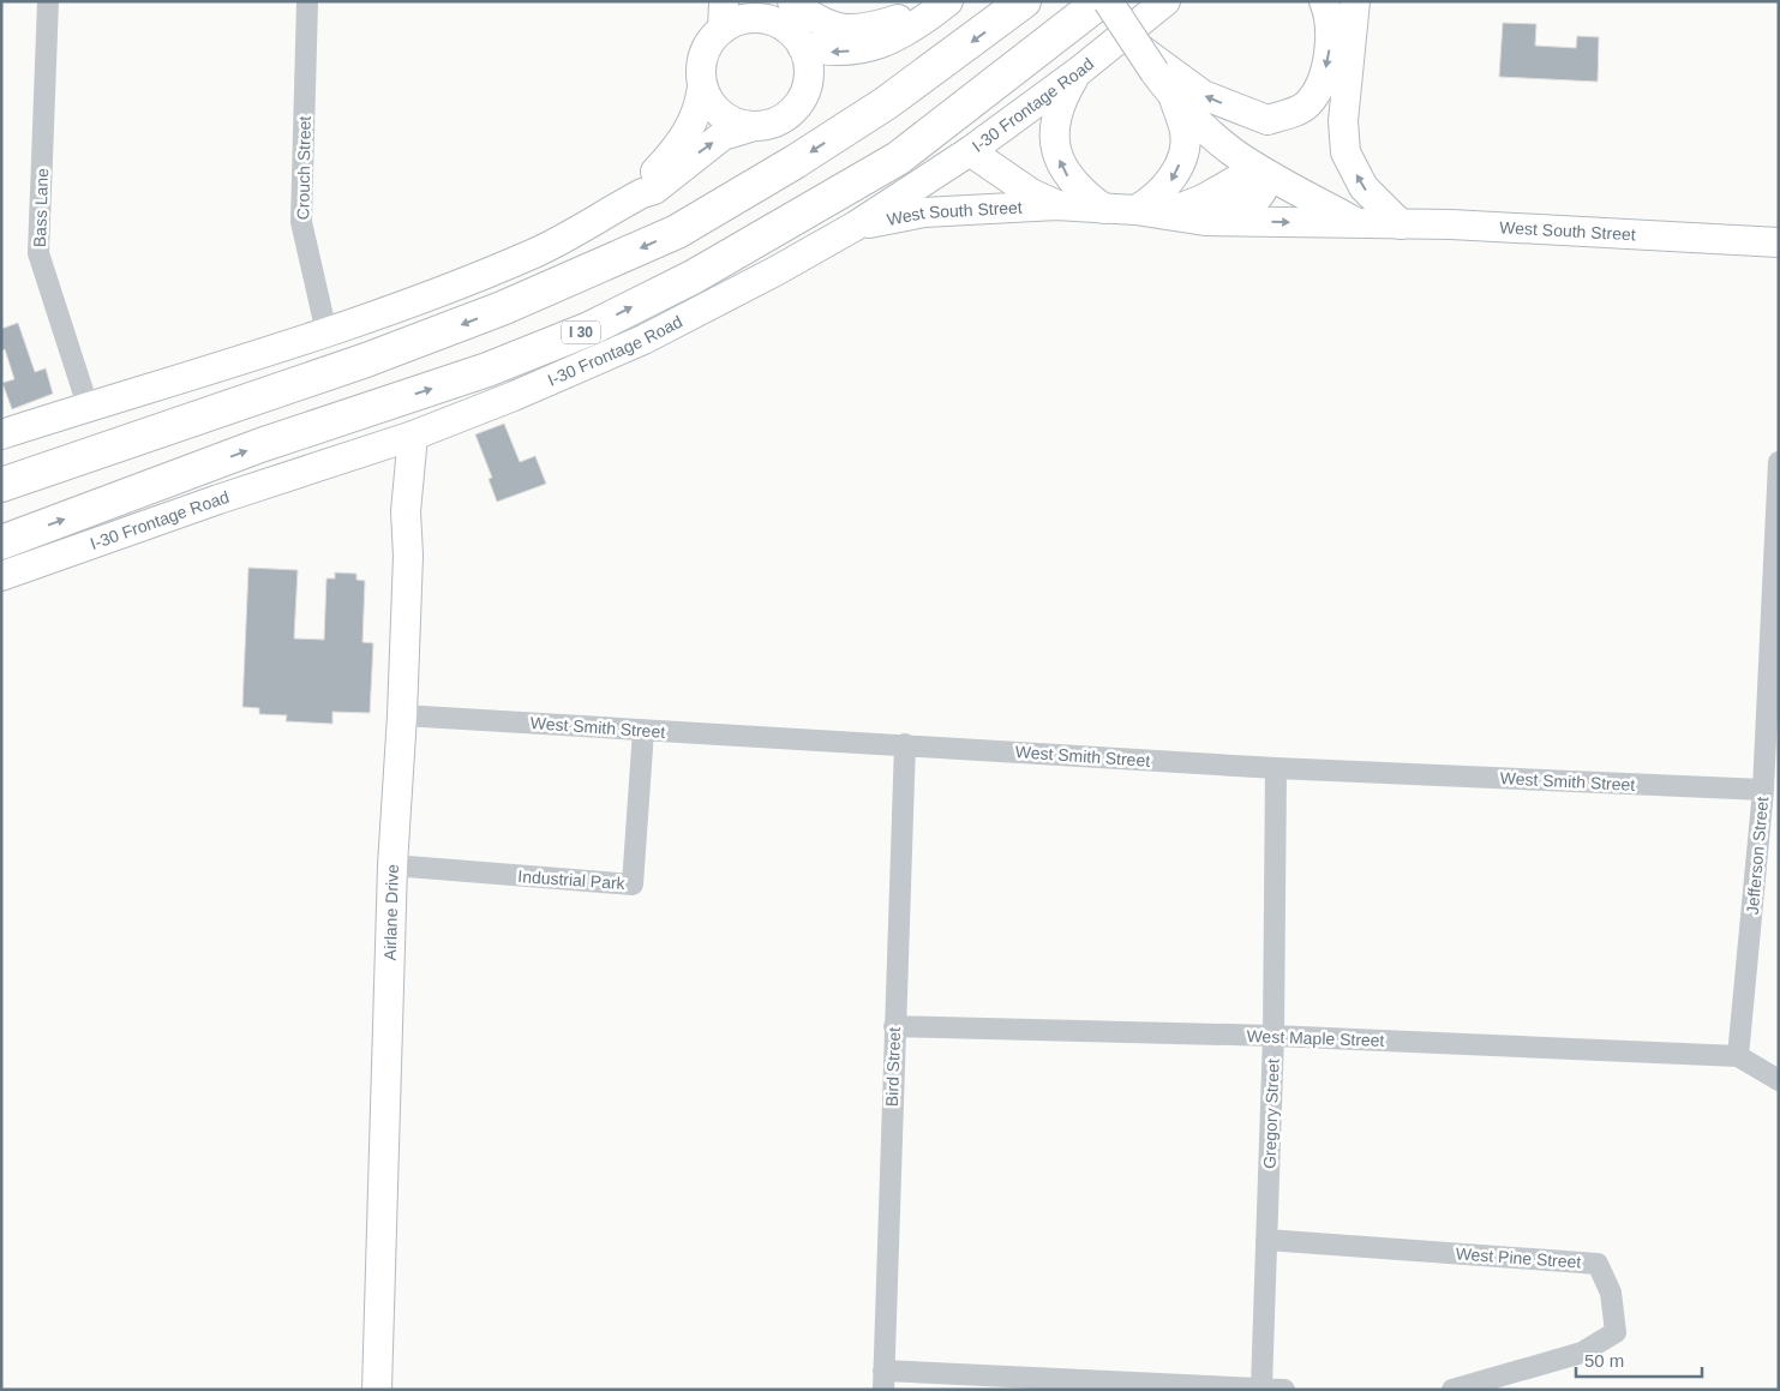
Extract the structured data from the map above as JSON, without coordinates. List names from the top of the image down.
{
  "streets": {
    "highway": ["I 30"],
    "main road": ["I-30 Frontage Road", "West South Street", "Airlane Drive"],
    "street": [
      "Crouch Street",
      "Bass Lane",
      "West Smith Street",
      "Jefferson Street",
      "Industrial Park",
      "West Maple Street",
      "Bird Street",
      "Gregory Street",
      "West Pine Street"
    ]
  },
  "crossings": [
    ["I-30 Frontage Road", "West South Street"],
    ["I-30 Frontage Road", "Airlane Drive"],
    ["West South Street", "I 30"],
    ["West Smith Street", "Jefferson Street"],
    ["West Smith Street", "Industrial Park"],
    ["West Smith Street", "Airlane Drive"],
    ["West Smith Street", "Bird Street"],
    ["West Smith Street", "Gregory Street"],
    ["Jefferson Street", "West Maple Street"],
    ["Industrial Park", "Airlane Drive"],
    ["West Maple Street", "Bird Street"],
    ["West Maple Street", "Gregory Street"],
    ["Gregory Street", "West Pine Street"]
  ],
  "scale_bar": "50 m"
}
